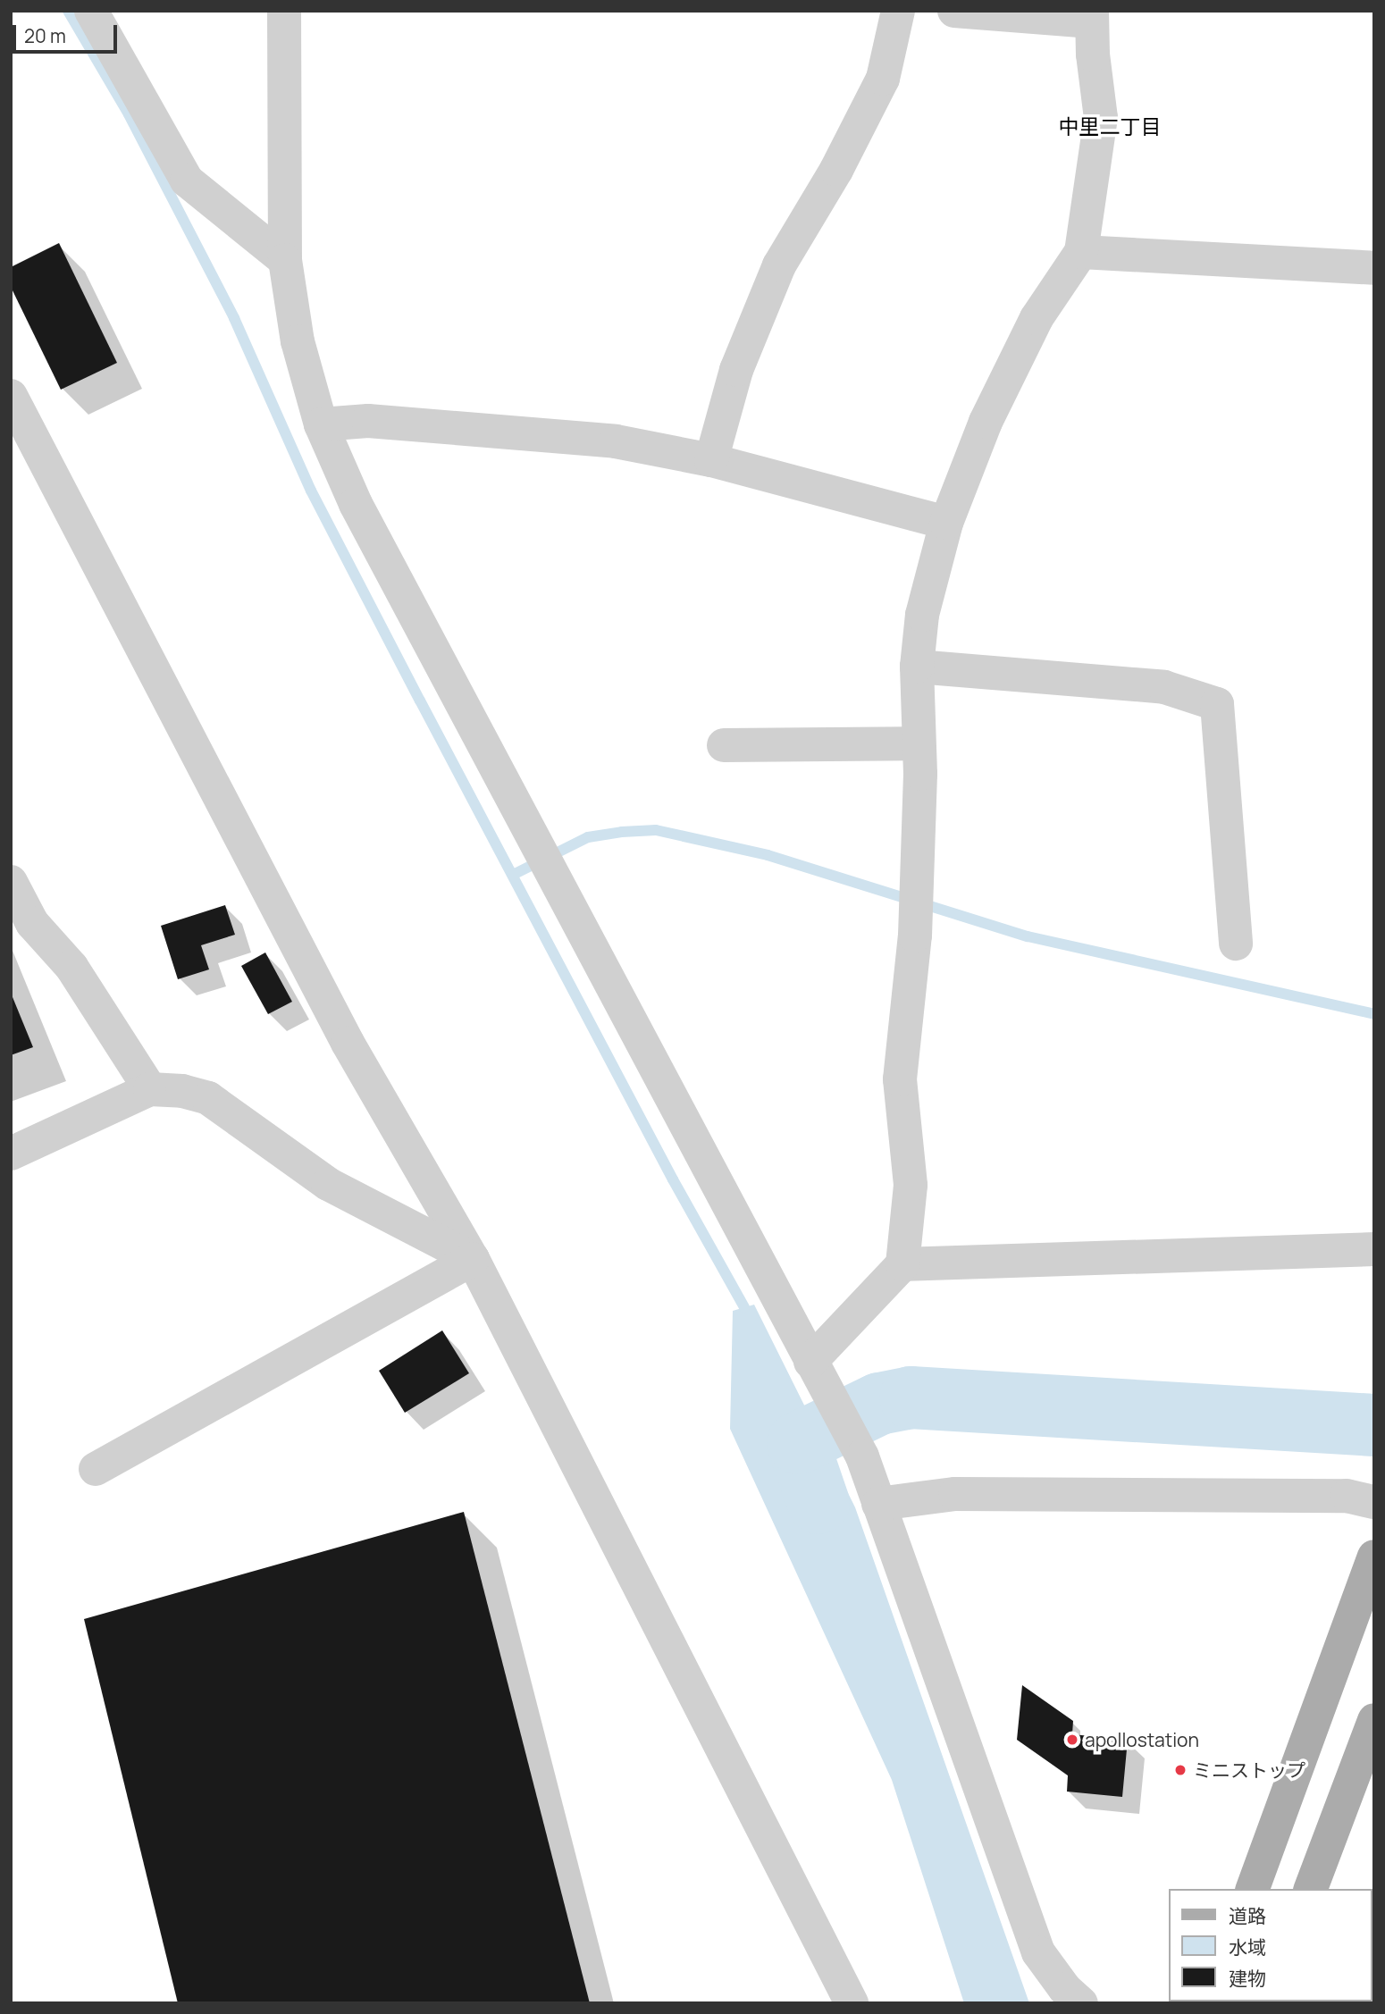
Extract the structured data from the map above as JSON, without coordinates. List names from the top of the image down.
{
  "districts": ["中里二丁目"],
  "places": ["apollostation", "ミニストップ"],
  "legend": ["道路", "水域", "建物"],
  "scale_bar": "20 m"
}
